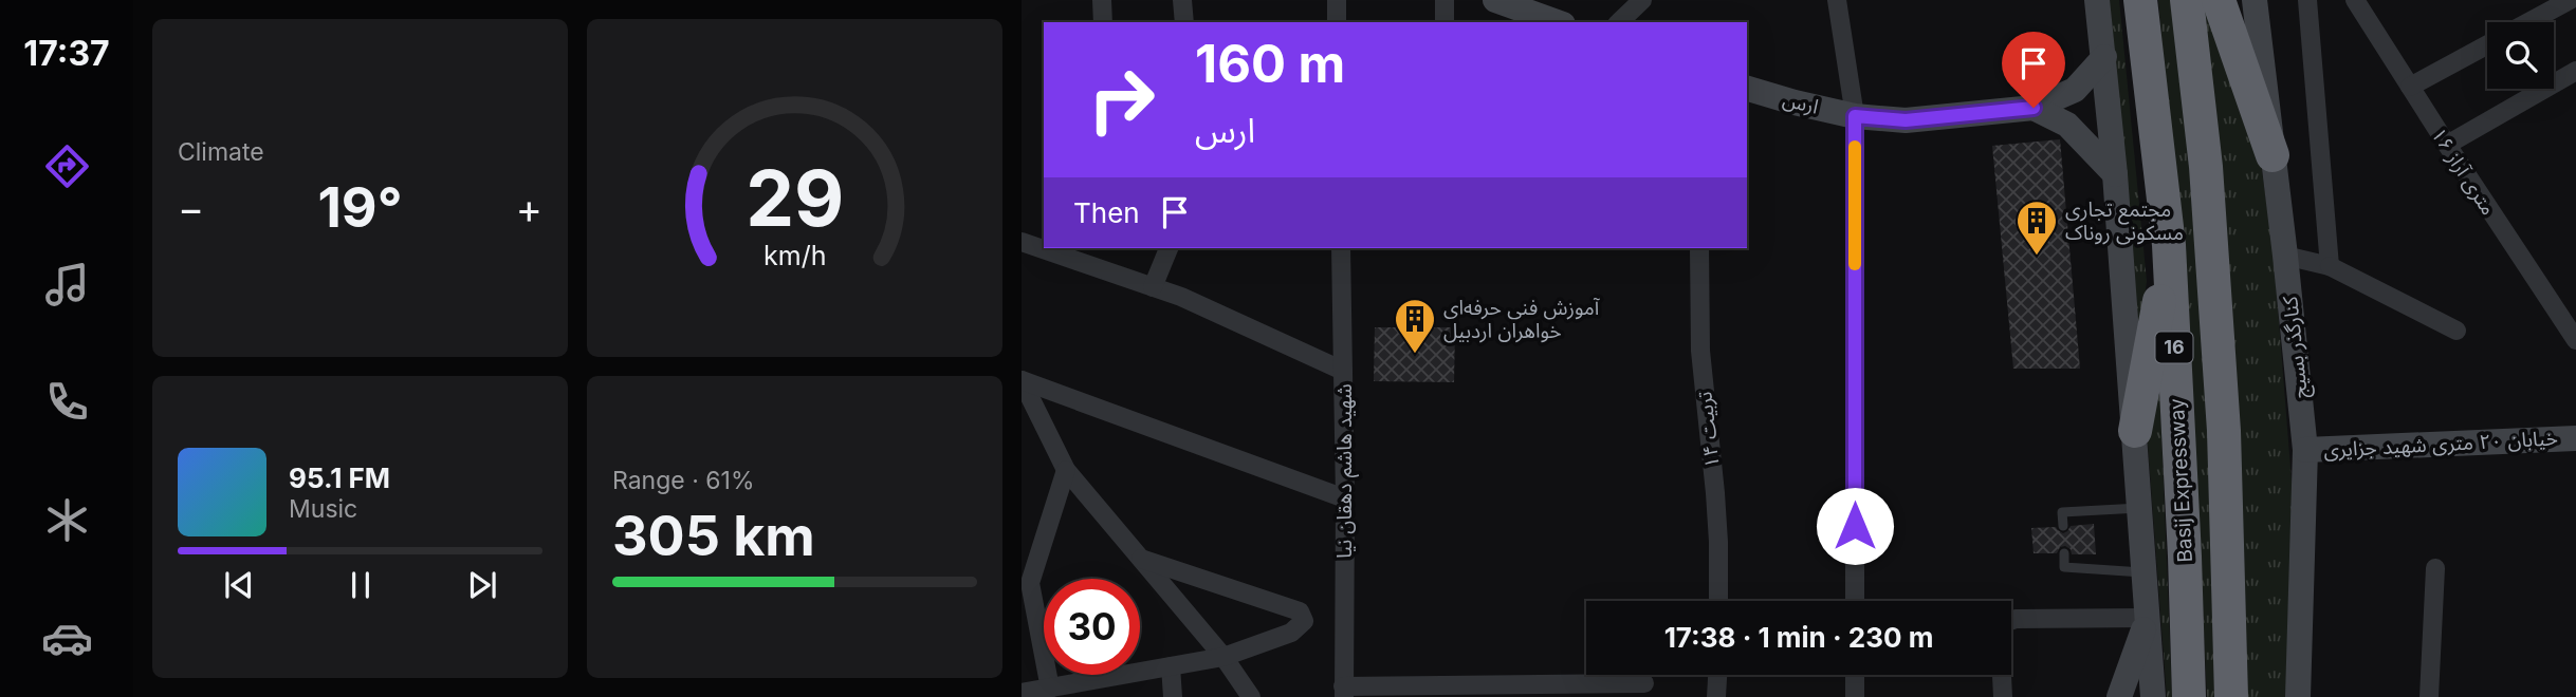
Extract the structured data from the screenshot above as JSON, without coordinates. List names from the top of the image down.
{
  "streets": {
    "highway": ["16", "Basij Expressway"],
    "main road": ["ارس", "کنارگذر بسیج", "خیابان ۲۰ متری شهید جزایری"],
    "street": ["۱۶ متری آراز", "تربیت ۱۴", "شهید هاشم دهقان نیا"]
  },
  "crossings": [
    ["کنارگذر بسیج", "خیابان ۲۰ متری شهید جزایری"]
  ],
  "places": {
    "building": ["مجتمع تجاری مسکونی روناک", "آموزش فنی حرفه‌ای خواهران اردبیل"]
  },
  "page": {
    "tabs": "17:37",
    "tile": [
      "Climate",
      ["Range · 61%", "305 km"]
    ],
    "turn": ["160 m", "ارس"],
    "heat": ["−", "19°", "+"],
    "then": "Then",
    "song": ["95.1 FM", "Music"],
    "limit": "30",
    "trip": "17:38 · 1 min · 230 m",
    "gauge": ["29", "km/h"]
  }
}
